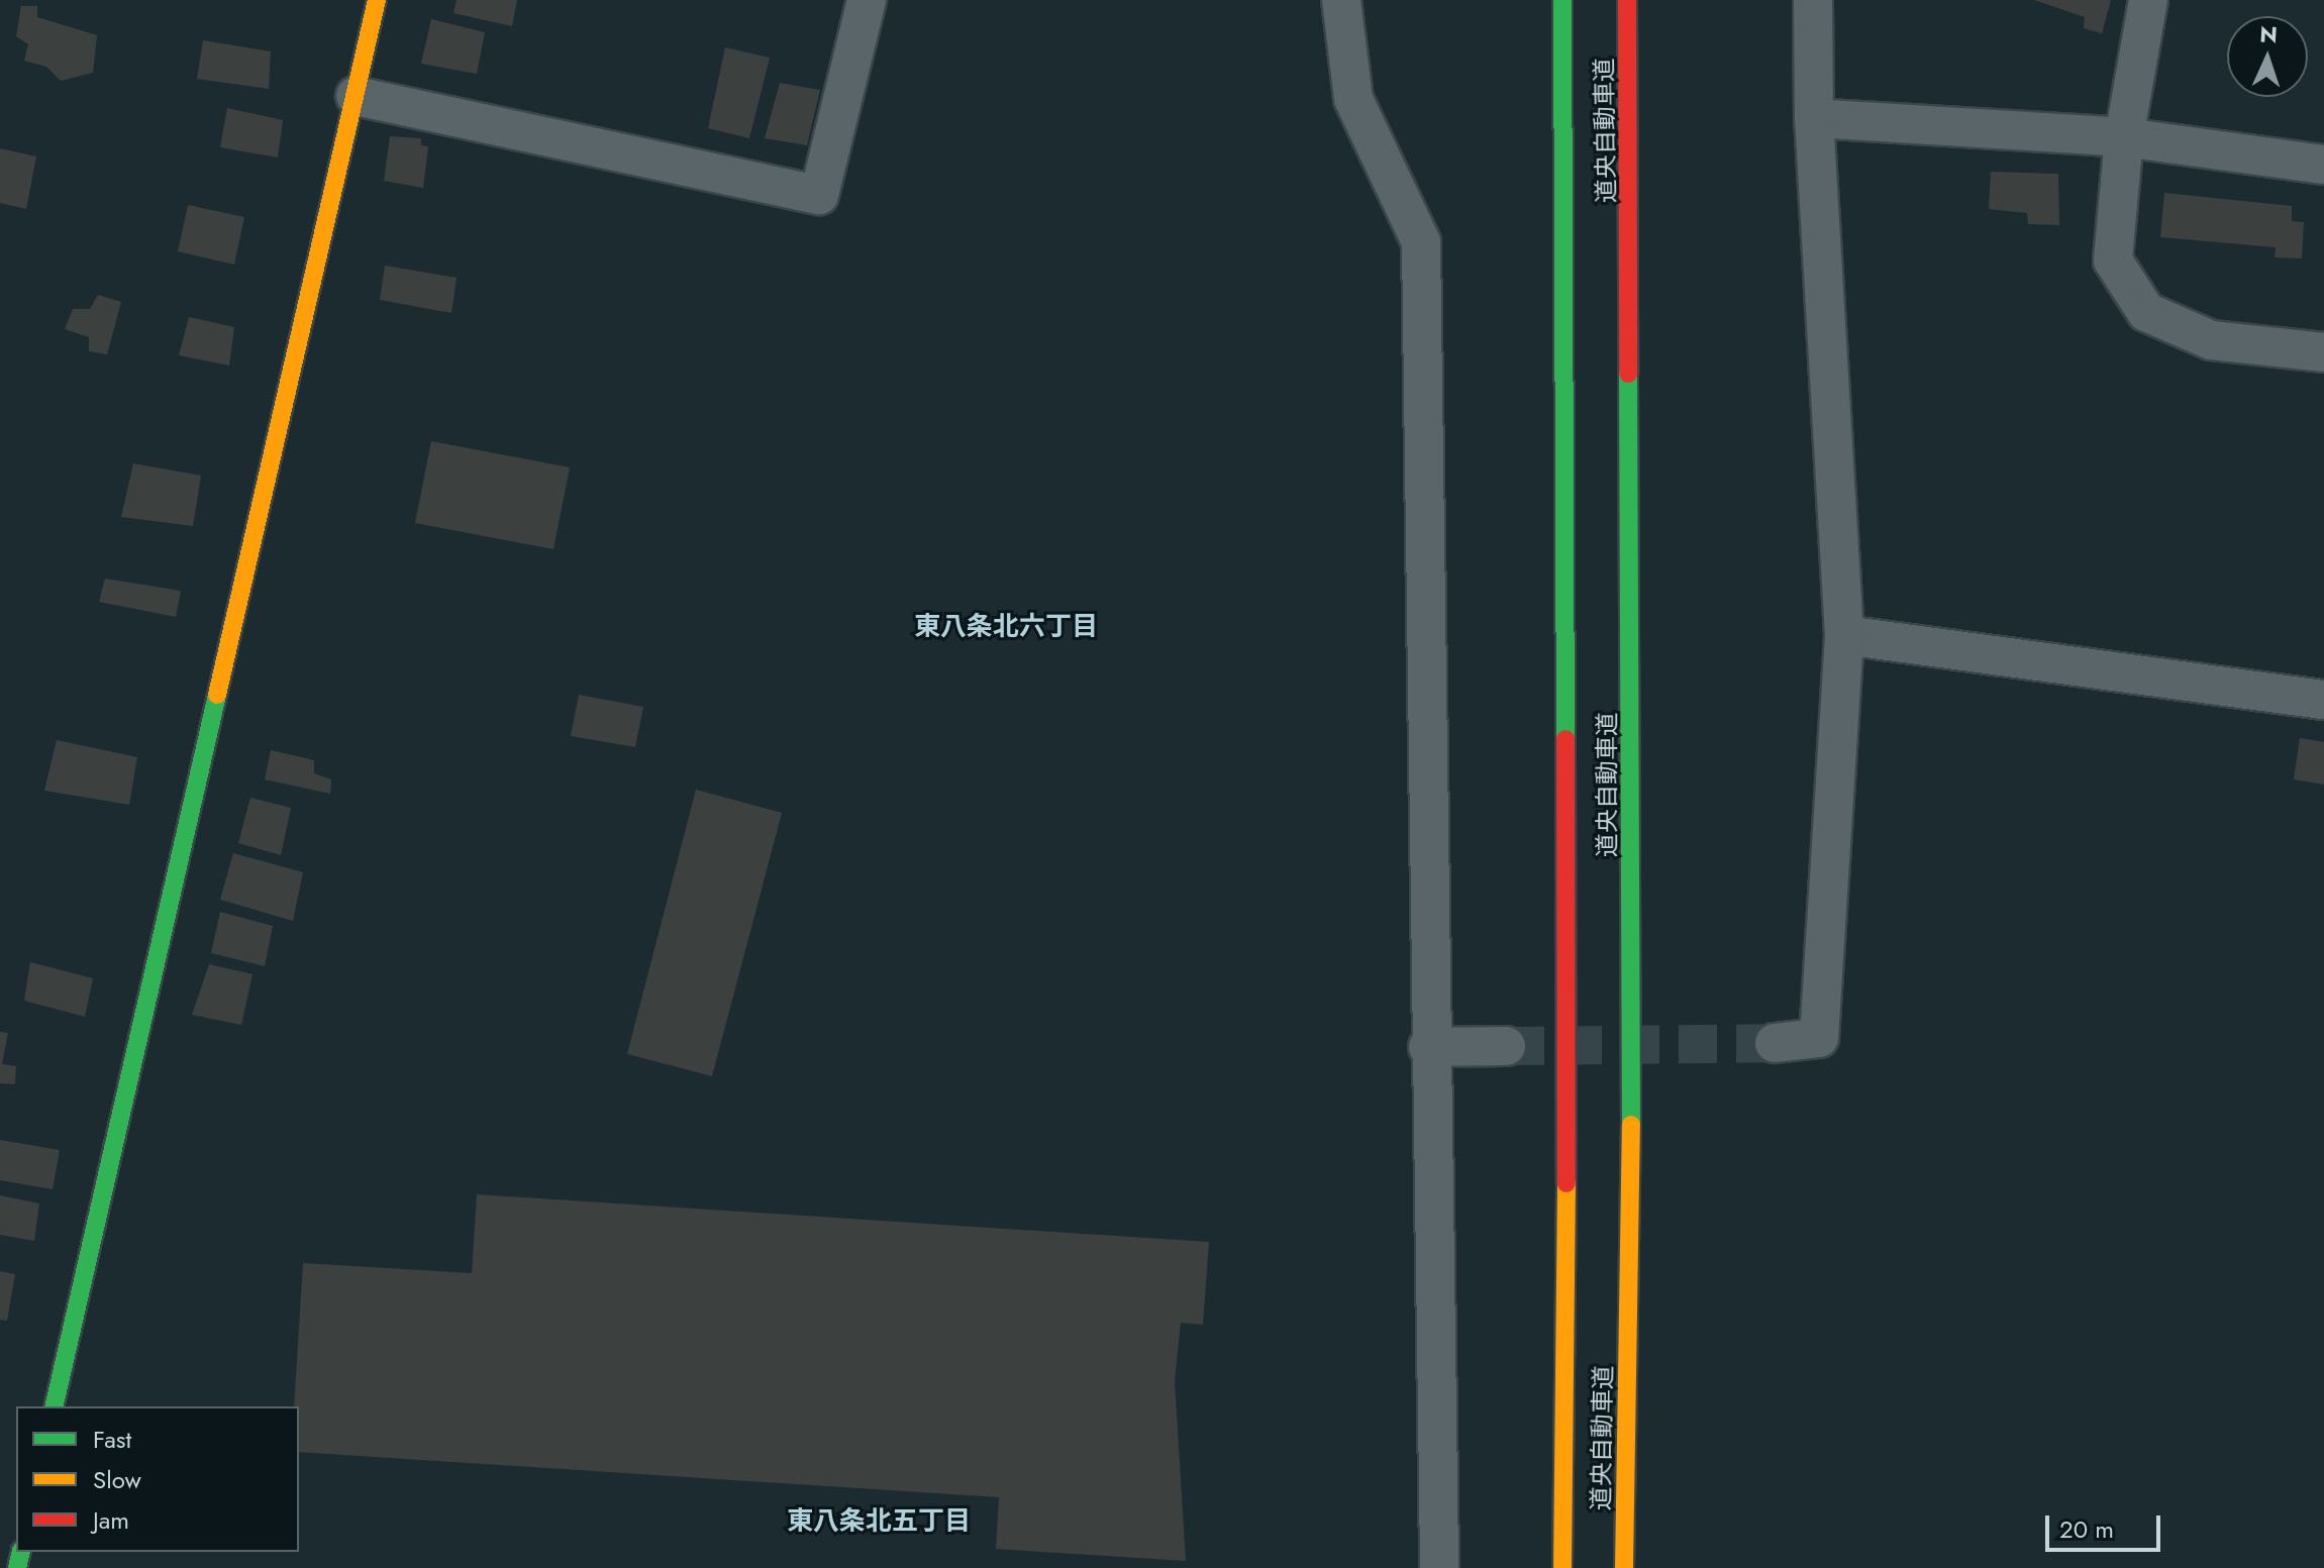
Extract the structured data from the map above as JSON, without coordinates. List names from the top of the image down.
{
  "streets": {
    "main road": ["道央自動車道"]
  },
  "districts": ["東八条北六丁目", "東八条北五丁目"],
  "legend": ["Fast", "Slow", "Jam"],
  "scale_bar": "20 m",
  "north": "top"
}
